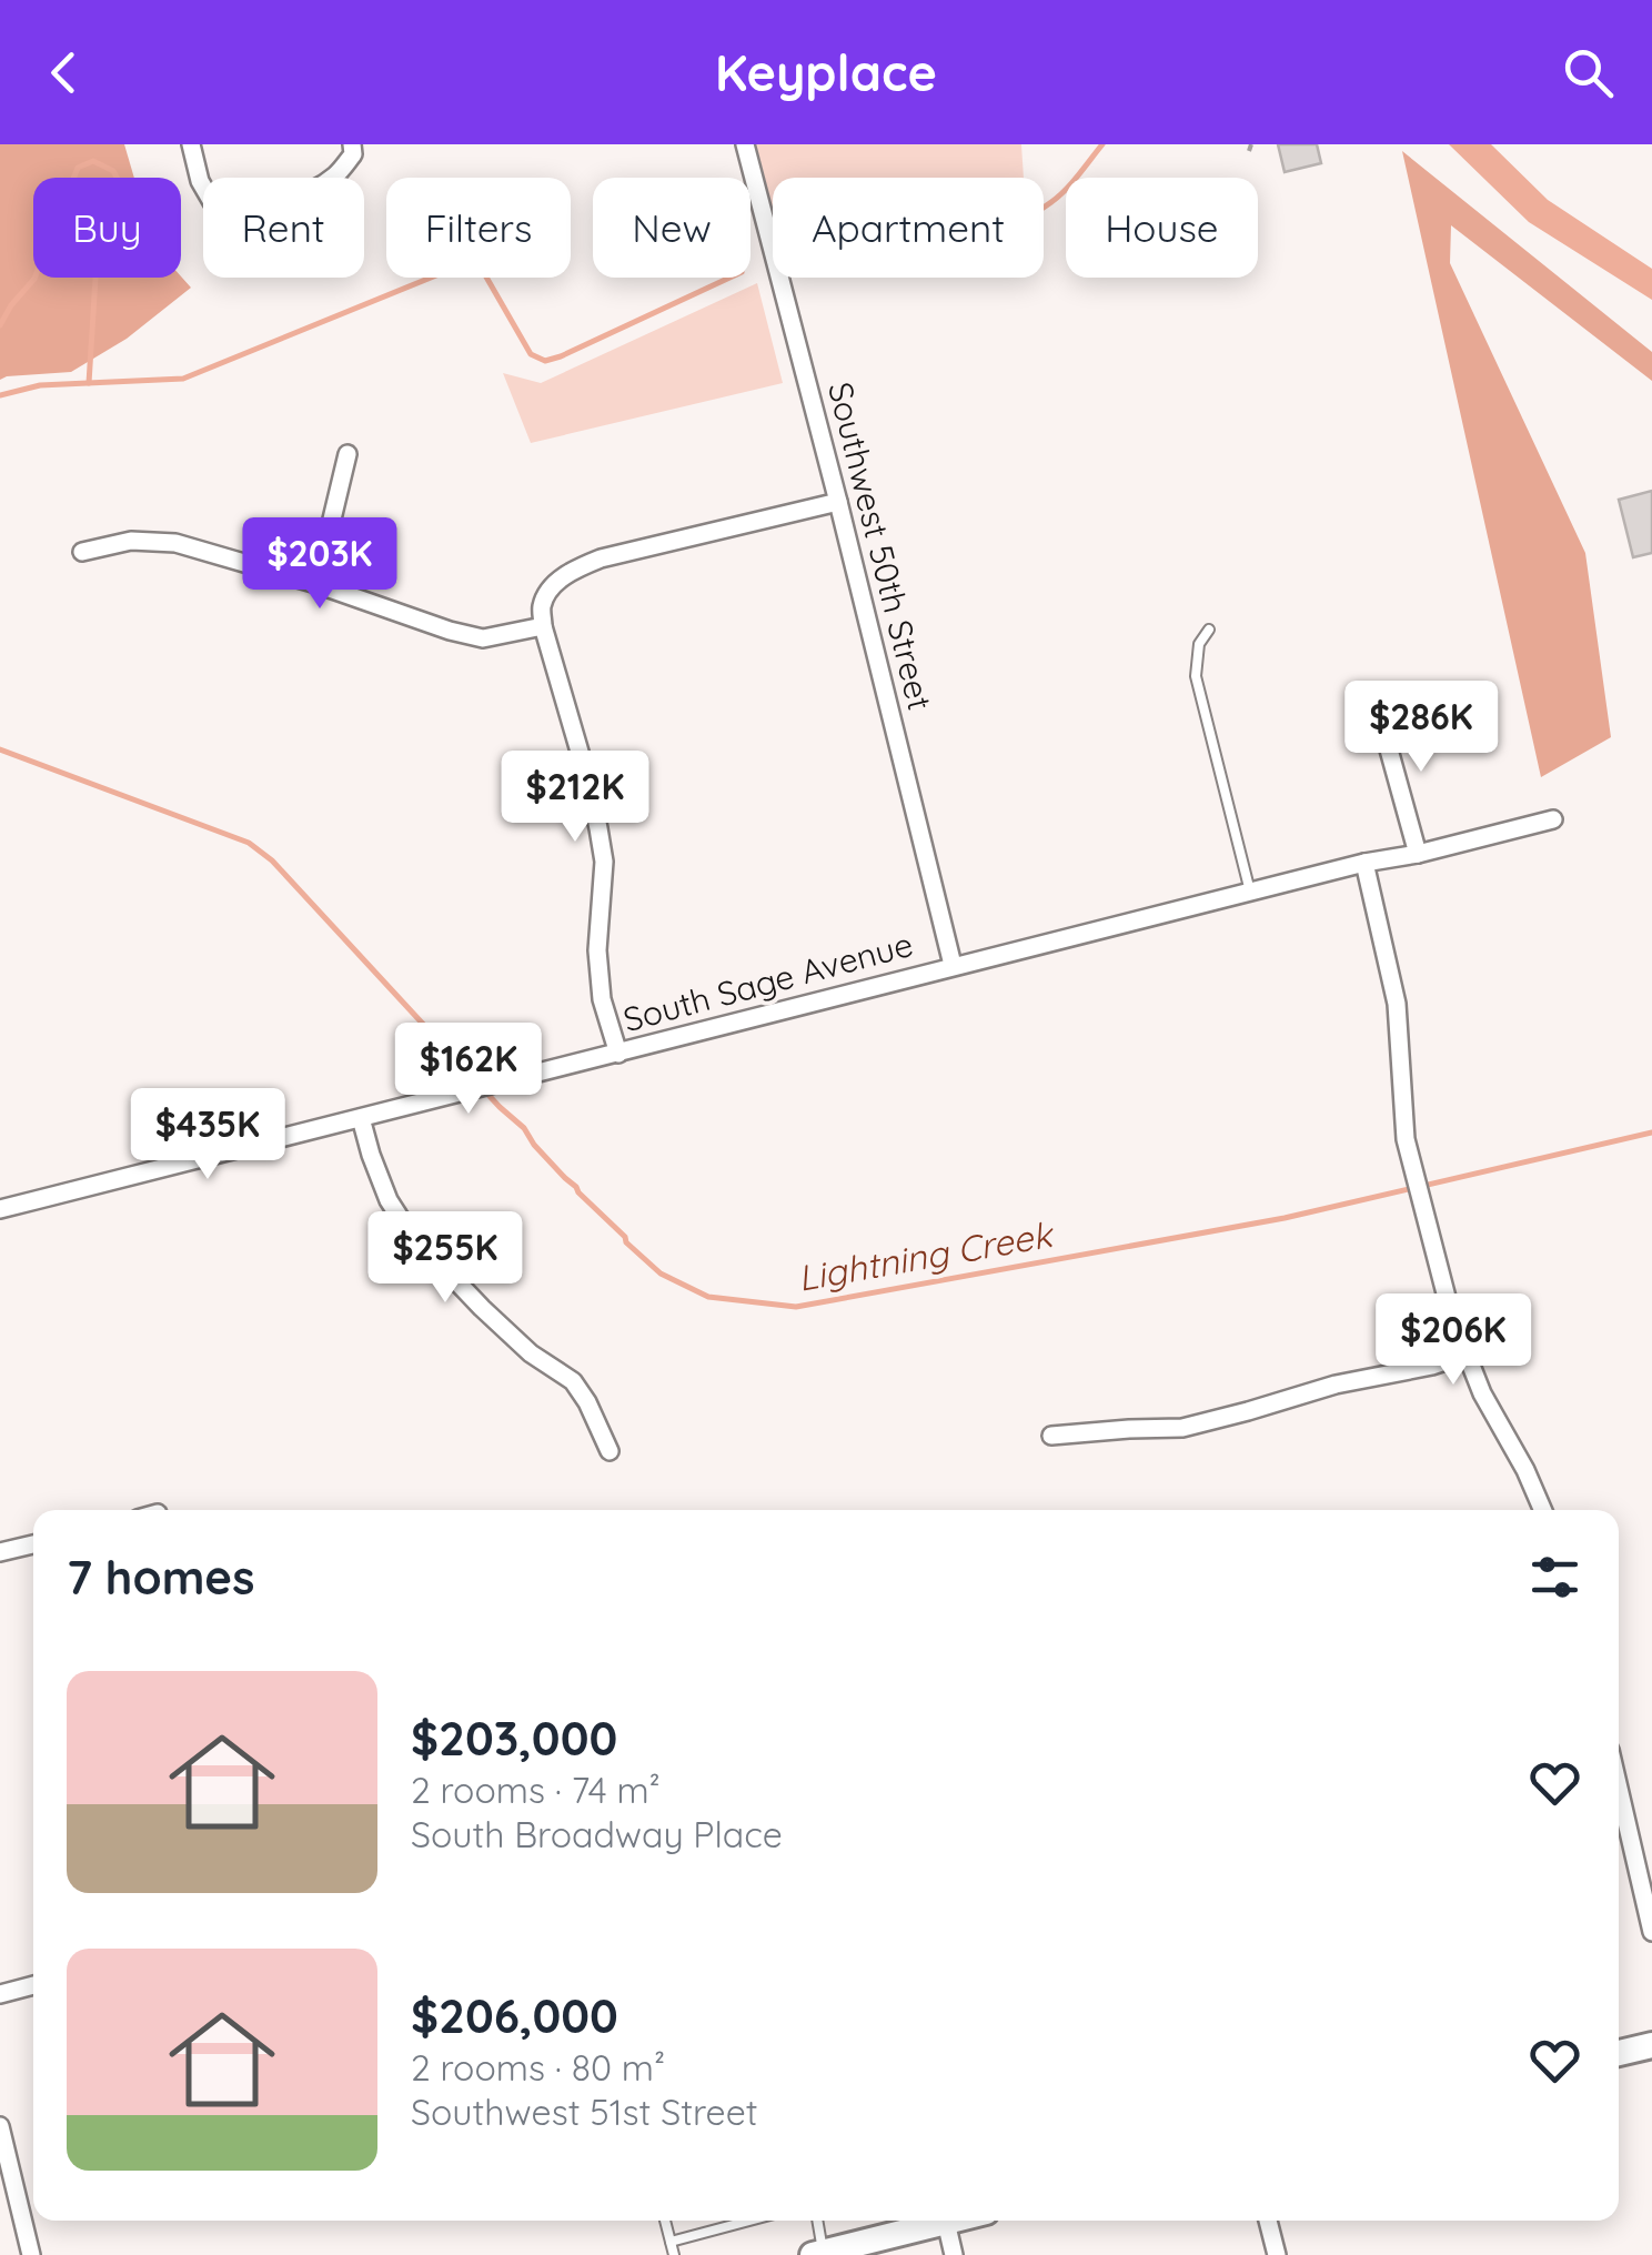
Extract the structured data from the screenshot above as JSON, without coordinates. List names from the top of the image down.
{
  "streets": {
    "street": ["Southwest 50th Street", "South Sage Avenue"]
  },
  "crossings": [
    ["Southwest 50th Street", "South Sage Avenue"]
  ],
  "water": ["Lightning Creek"],
  "page": {
    "header": "Keyplace",
    "chip": [
      "Buy",
      "Rent",
      "Filters",
      "New",
      "Apartment",
      "House"
    ],
    "price": [
      "$203K",
      "$286K",
      "$212K",
      "$162K",
      "$435K",
      "$255K",
      "$206K"
    ],
    "heading": "7 homes",
    "list": [
      {
        "name": "$203,000",
        "note": "2 rooms · 74 m² · South Broadway Place"
      },
      {
        "name": "$206,000",
        "note": "2 rooms · 80 m² · Southwest 51st Street"
      }
    ]
  }
}
